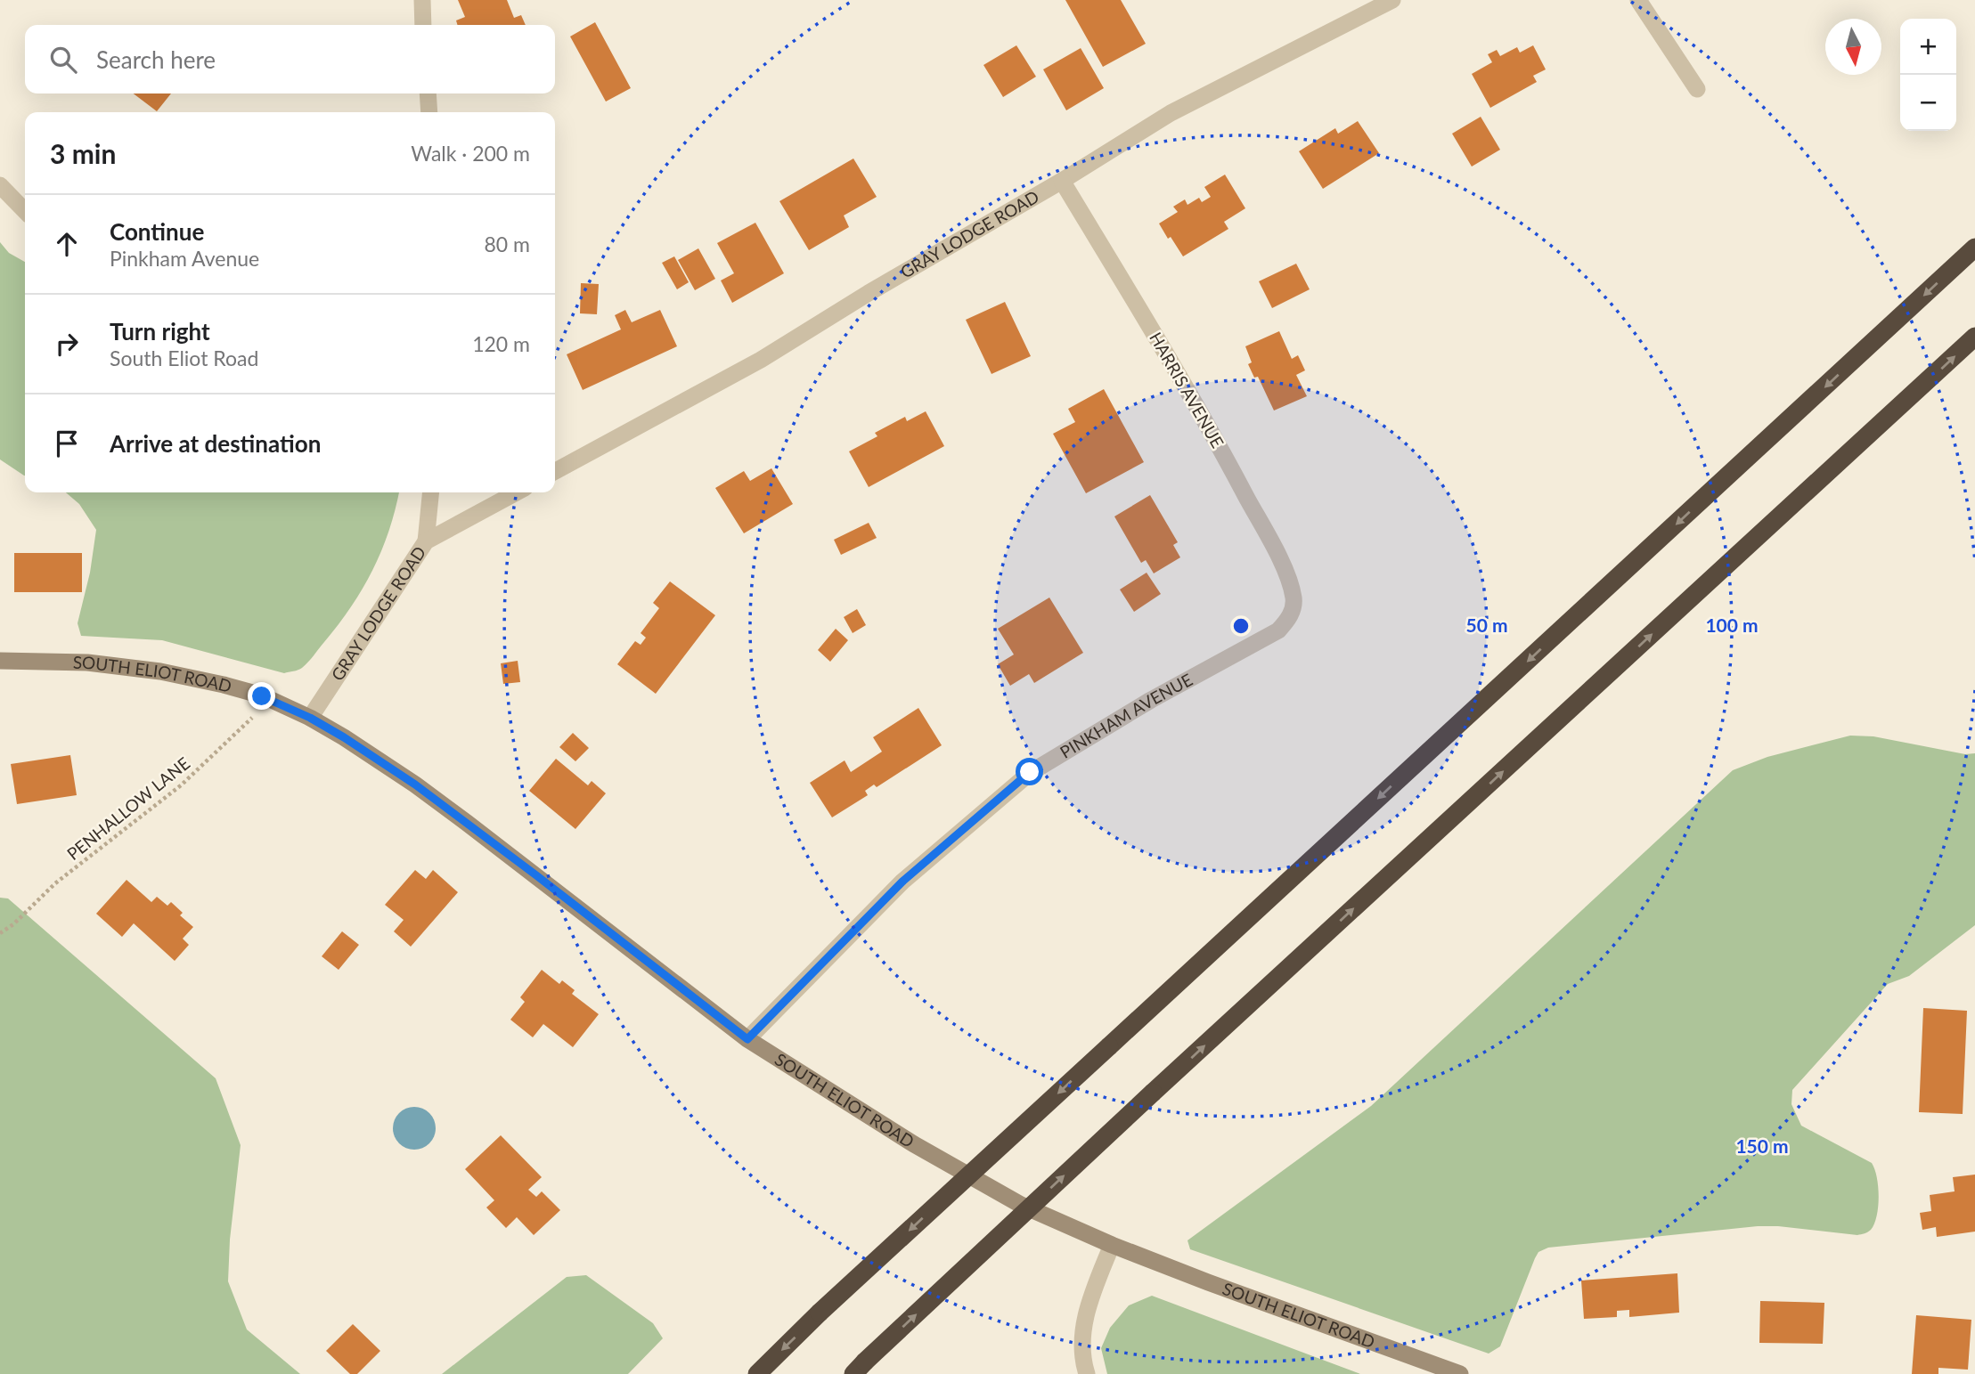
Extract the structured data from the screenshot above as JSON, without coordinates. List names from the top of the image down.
{
  "streets": {
    "main road": ["SOUTH ELIOT ROAD"],
    "street": ["GRAY LODGE ROAD", "HARRIS AVENUE", "PINKHAM AVENUE"],
    "path": ["PENHALLOW LANE"]
  },
  "crossings": [
    ["GRAY LODGE ROAD", "HARRIS AVENUE"],
    ["GRAY LODGE ROAD", "SOUTH ELIOT ROAD"],
    ["HARRIS AVENUE", "PINKHAM AVENUE"],
    ["SOUTH ELIOT ROAD", "PINKHAM AVENUE"],
    ["SOUTH ELIOT ROAD", "PENHALLOW LANE"]
  ],
  "north": "bottom",
  "page": {
    "map_buttons": ["+", "−"],
    "search": "Search here",
    "heading": ["3 min", "Walk · 200 m"],
    "list": [
      ["Continue", "Pinkham Avenue", "80 m"],
      ["Turn right", "South Eliot Road", "120 m"],
      "Arrive at destination"
    ]
  },
  "rings": ["50 m", "100 m", "150 m"]
}
